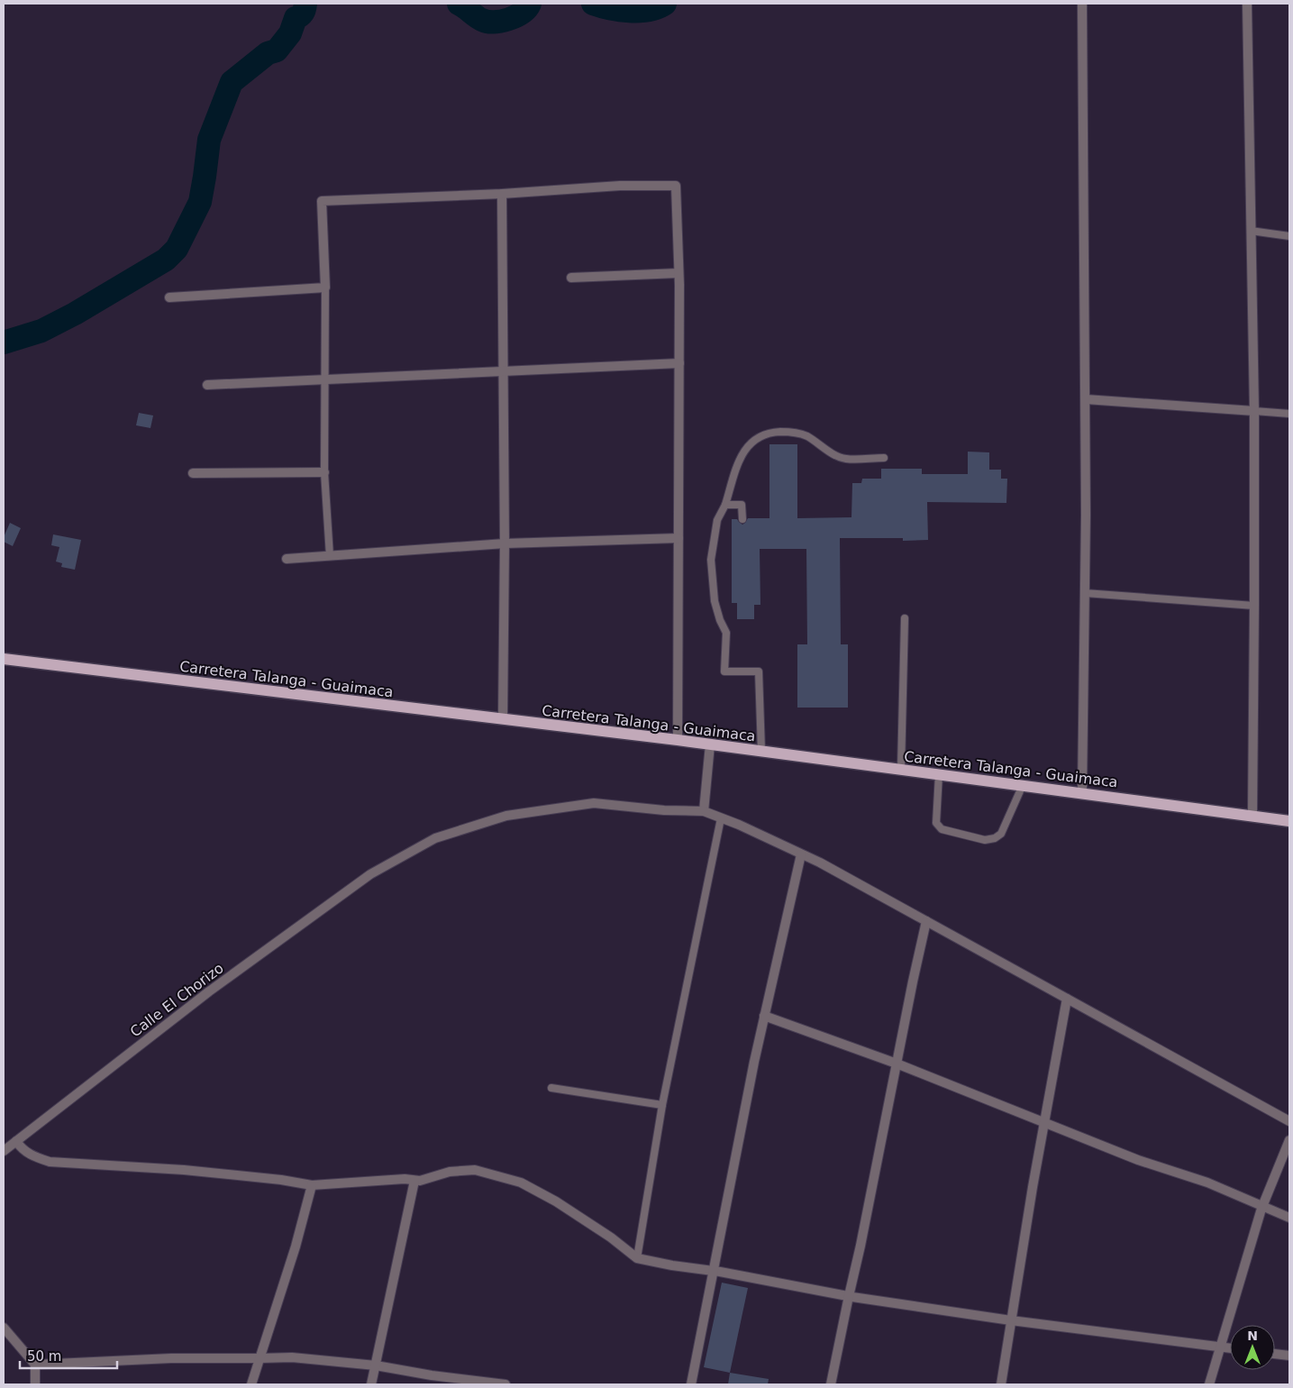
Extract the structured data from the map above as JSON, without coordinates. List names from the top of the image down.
{
  "streets": {
    "main road": ["Carretera Talanga - Guaimaca"],
    "street": ["Calle El Chorizo"]
  },
  "scale_bar": "50 m",
  "north": "top"
}
